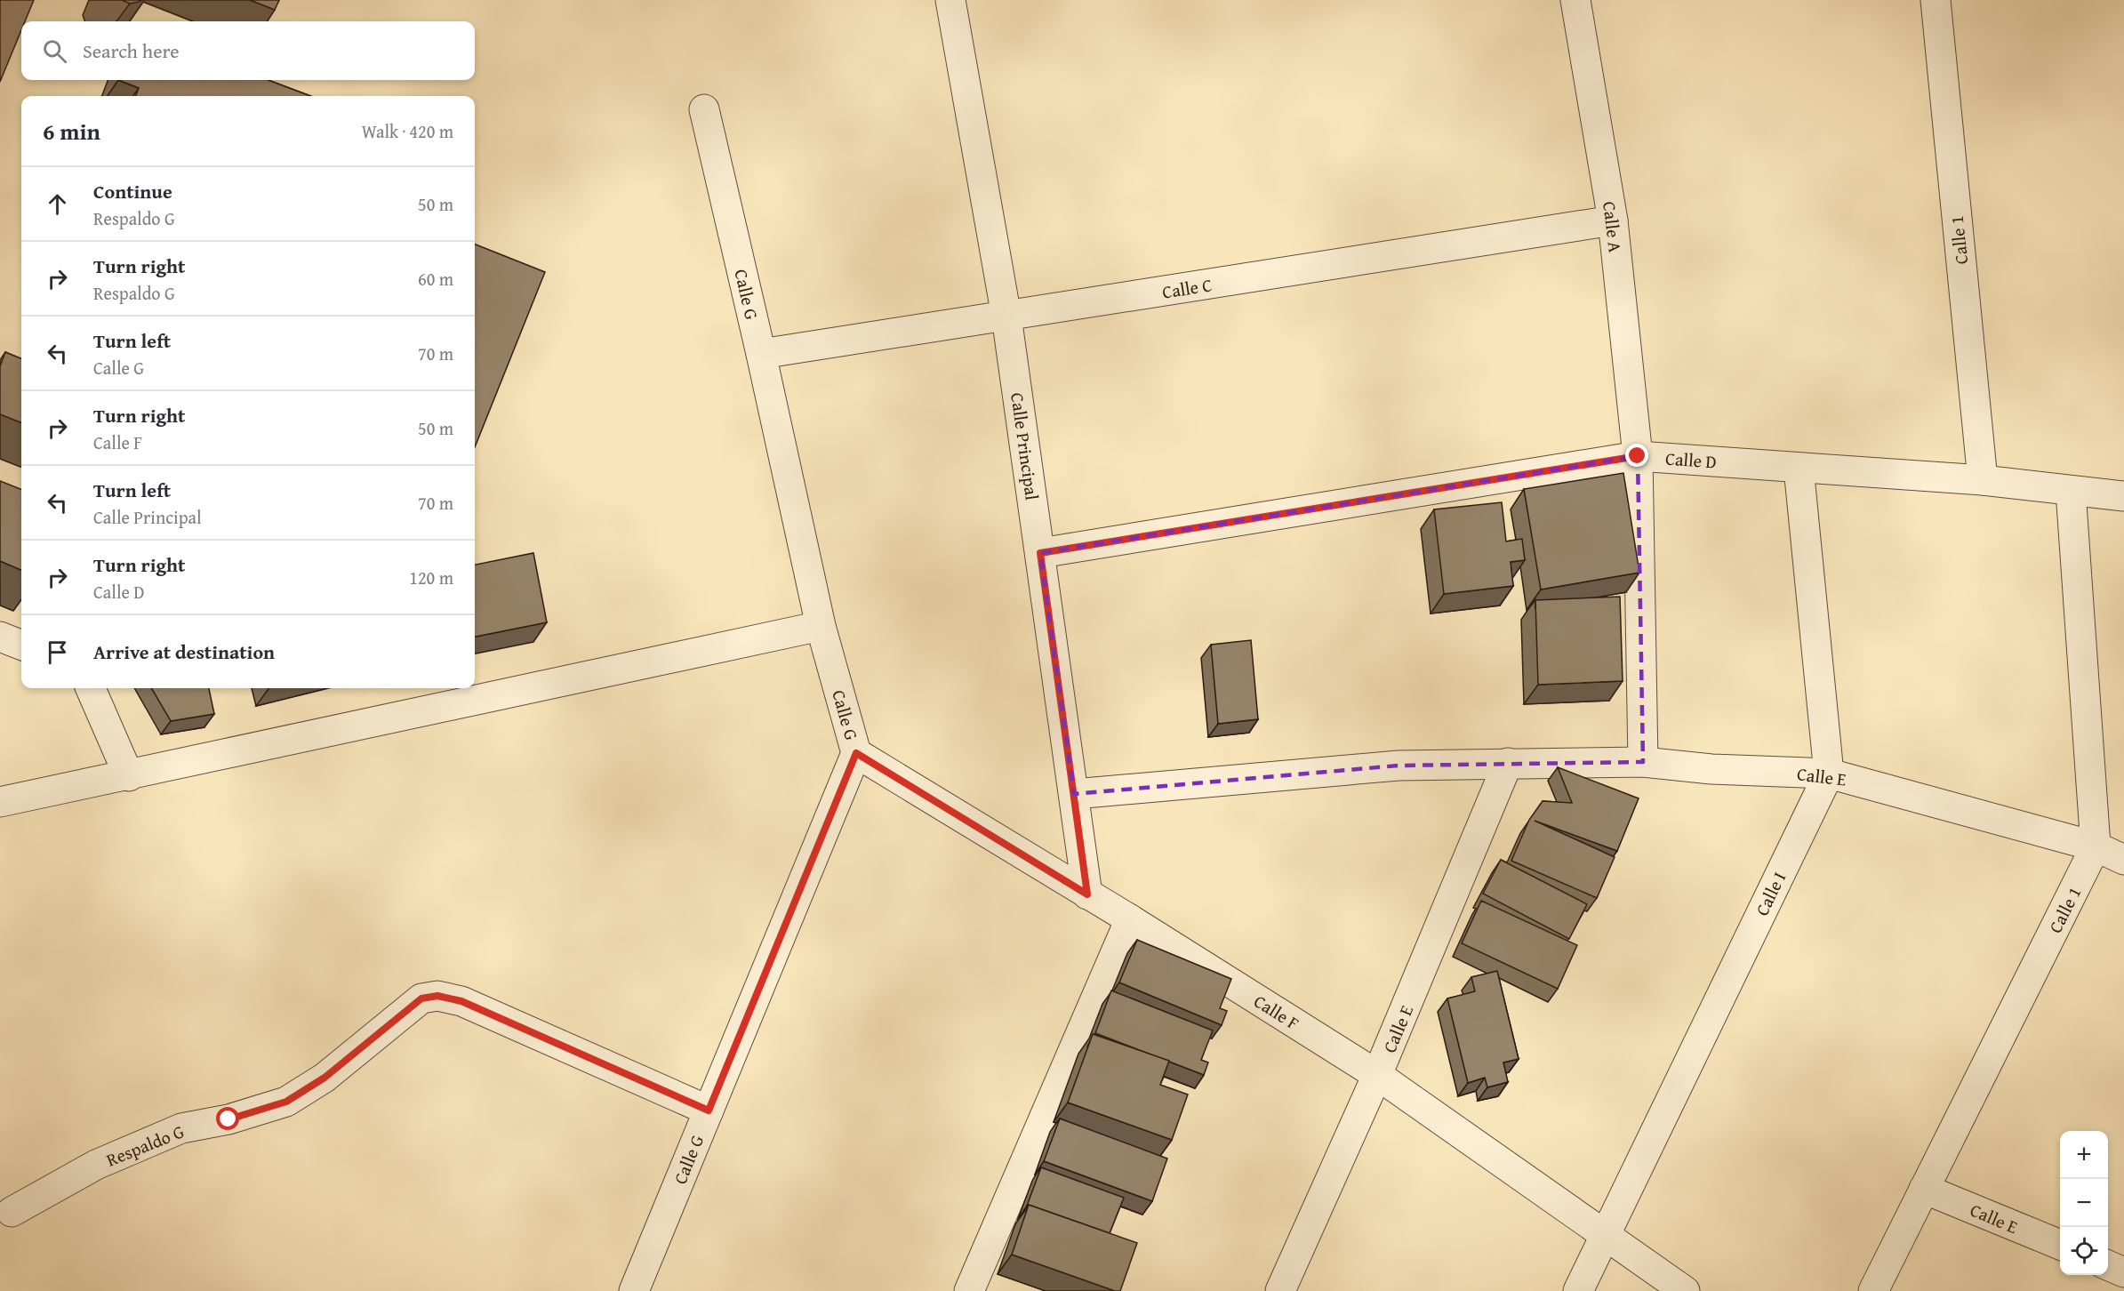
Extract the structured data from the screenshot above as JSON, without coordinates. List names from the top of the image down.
{
  "streets": {
    "street": [
      "Calle A",
      "Calle 1",
      "Calle C",
      "Calle G",
      "Calle Principal",
      "Calle D",
      "Calle E",
      "Calle I",
      "Calle F",
      "Respaldo G"
    ]
  },
  "crossings": [
    ["Calle A", "Calle C"],
    ["Calle A", "Calle D"],
    ["Calle A", "Calle E"],
    ["Calle 1", "Calle D"],
    ["Calle 1", "Calle E"],
    ["Calle C", "Calle G"],
    ["Calle C", "Calle Principal"],
    ["Calle G", "Calle F"],
    ["Calle G", "Respaldo G"],
    ["Calle Principal", "Calle D"],
    ["Calle Principal", "Calle E"],
    ["Calle Principal", "Calle F"],
    ["Calle E", "Calle I"],
    ["Calle E", "Calle F"],
    ["Calle I", "Calle F"]
  ],
  "page": {
    "search": "Search here",
    "heading": ["6 min", "Walk · 420 m"],
    "list": [
      ["Continue", "Respaldo G", "50 m"],
      ["Turn right", "Respaldo G", "60 m"],
      ["Turn left", "Calle G", "70 m"],
      ["Turn right", "Calle F", "50 m"],
      ["Turn left", "Calle Principal", "70 m"],
      ["Turn right", "Calle D", "120 m"],
      "Arrive at destination"
    ],
    "map_buttons": ["+", "−"]
  }
}
